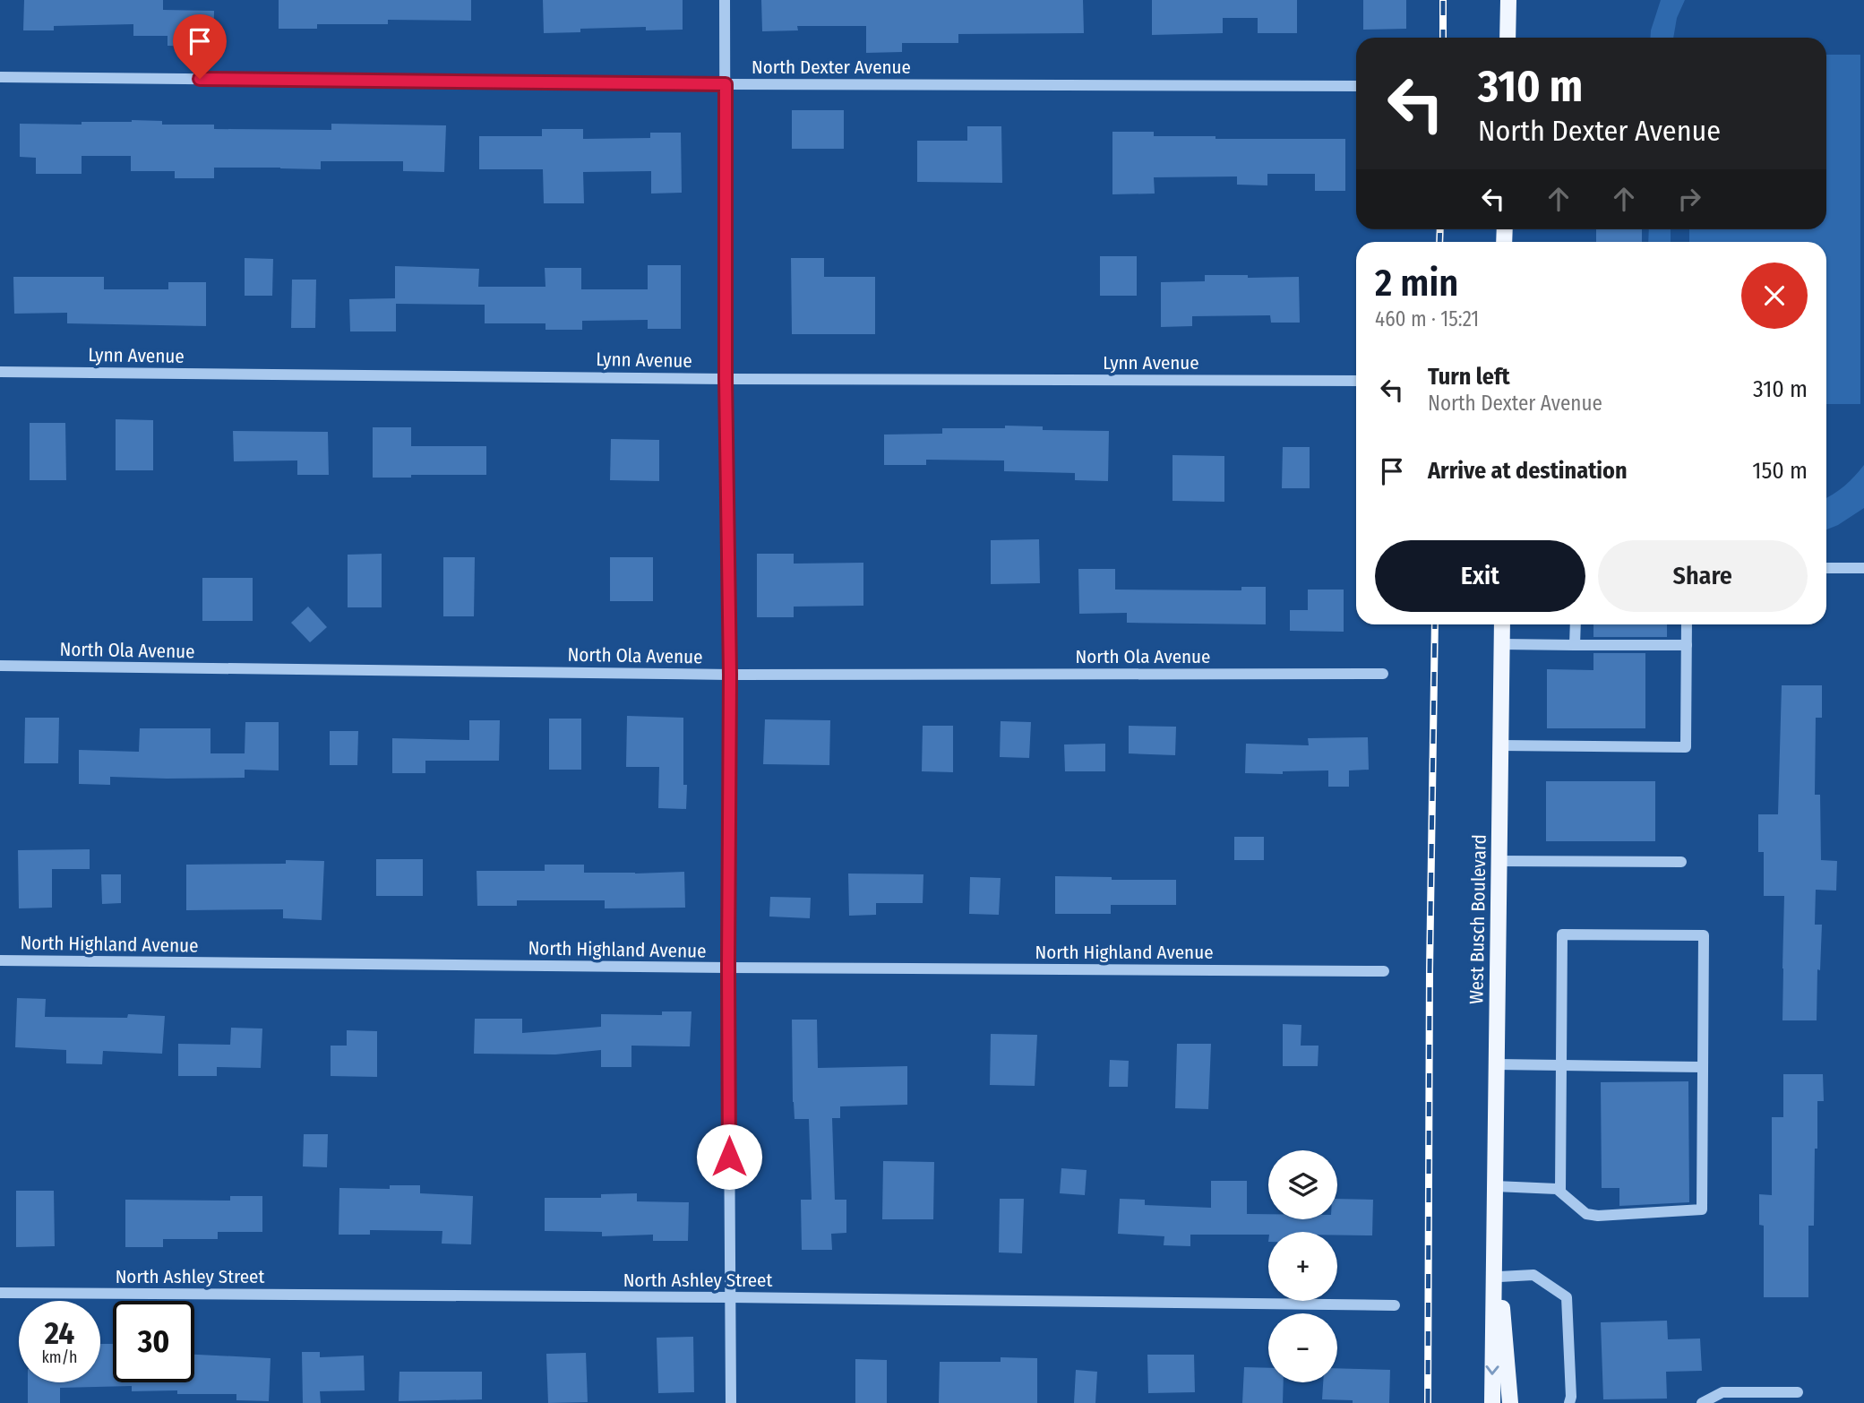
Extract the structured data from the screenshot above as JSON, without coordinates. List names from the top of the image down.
{
  "streets": {
    "main road": ["West Busch Boulevard"],
    "street": [
      "North Dexter Avenue",
      "Lynn Avenue",
      "North Ola Avenue",
      "North Highland Avenue",
      "North Ashley Street"
    ]
  },
  "page": {
    "turn": ["310 m", "North Dexter Avenue"],
    "heading": ["2 min", "460 m · 15:21"],
    "list": [
      {
        "name": "Turn left",
        "note": "North Dexter Avenue",
        "value": "310 m"
      },
      {
        "name": "Arrive at destination",
        "value": "150 m"
      }
    ],
    "buttons": ["Exit", "Share"],
    "map_buttons": ["+", "−"],
    "speed": "24 km/h",
    "limit": "30"
  }
}
